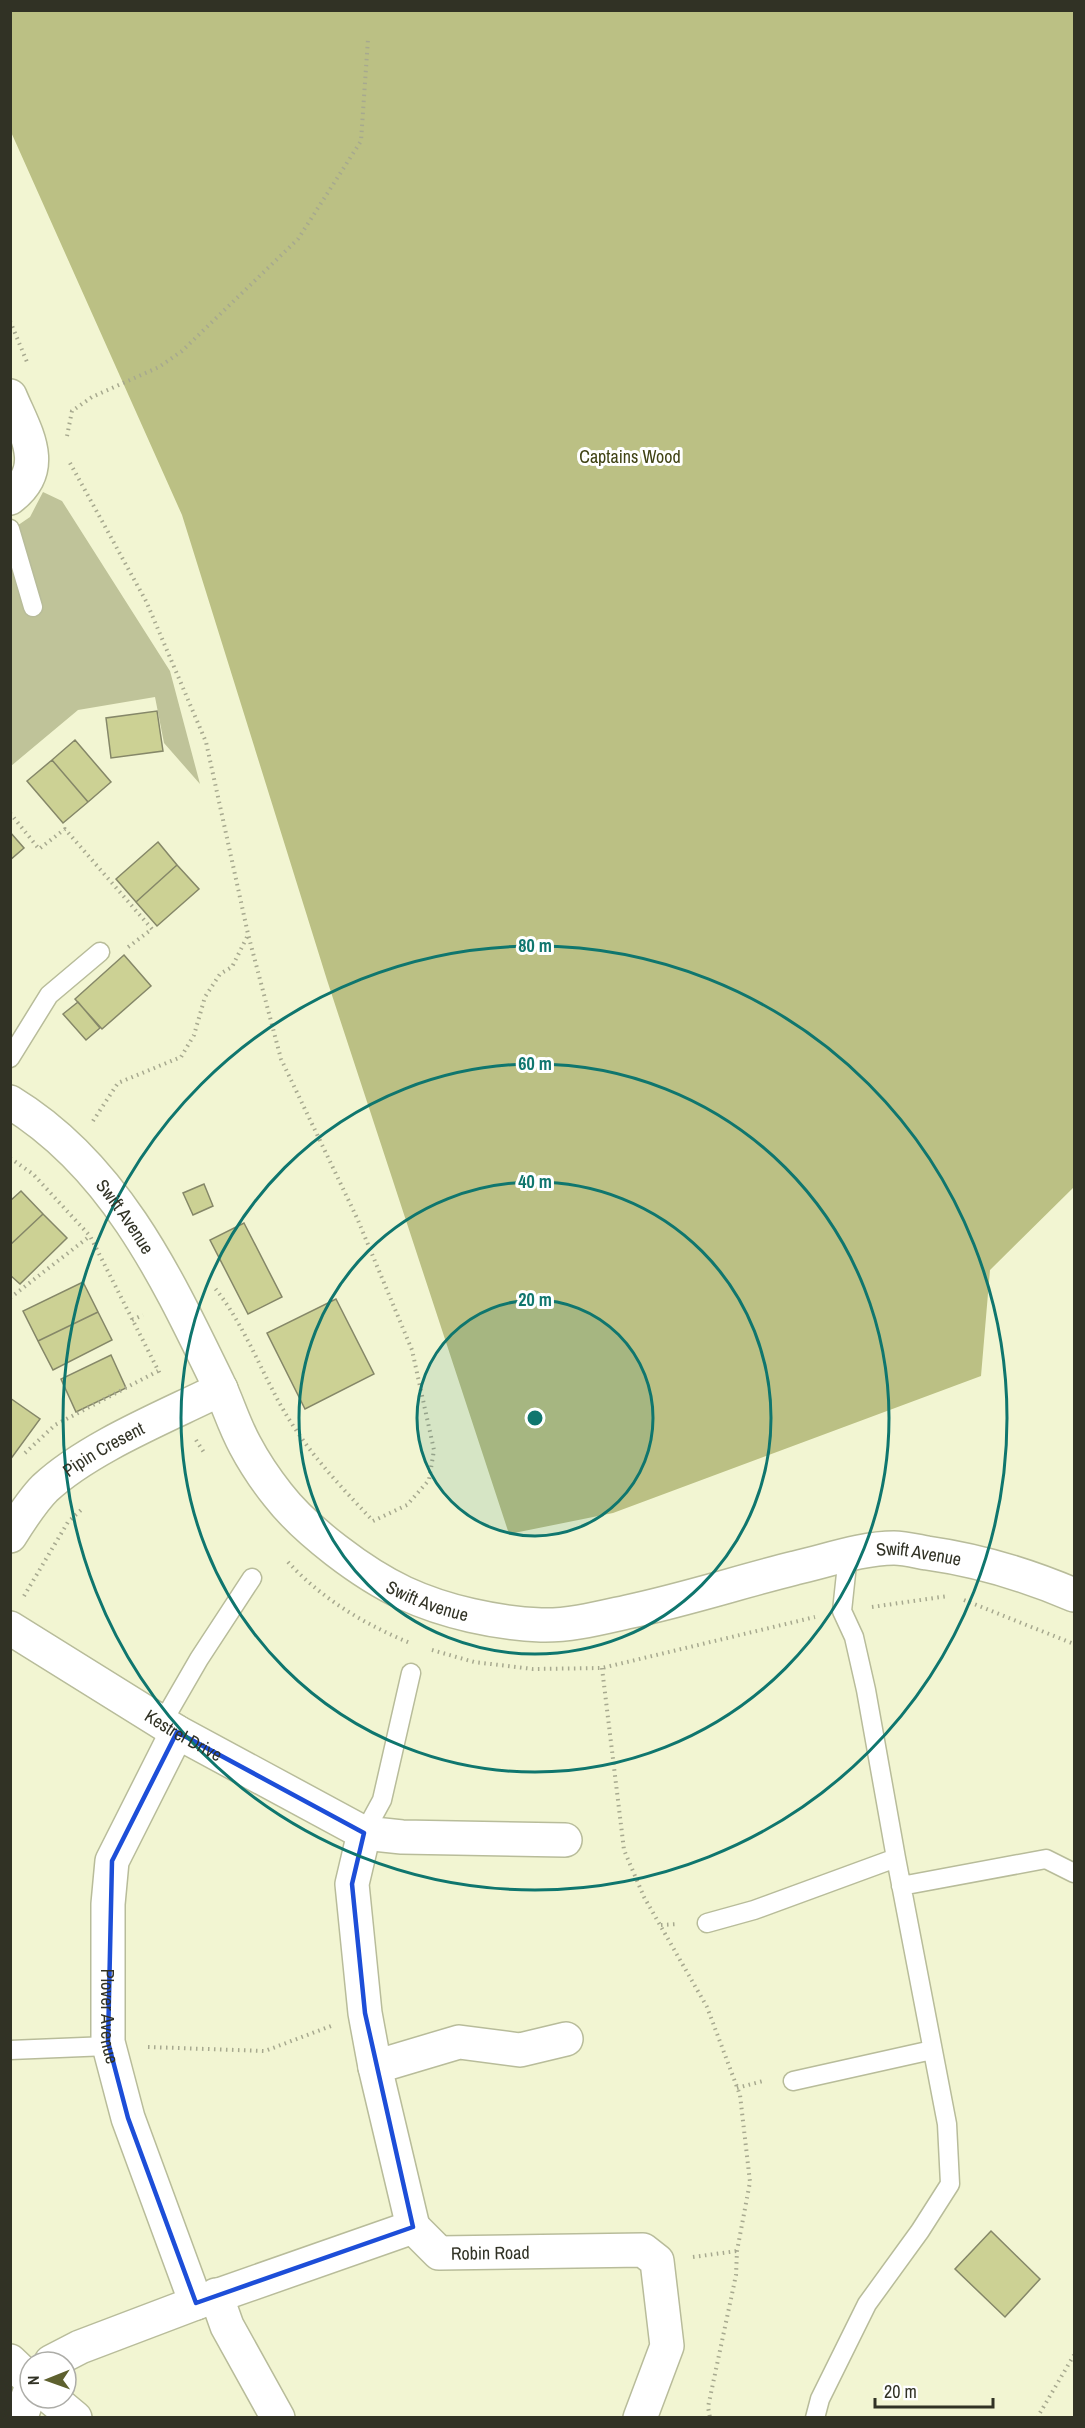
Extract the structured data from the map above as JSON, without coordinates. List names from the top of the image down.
{
  "streets": {
    "street": [
      "Swift Avenue",
      "Pipin Cresent",
      "Kestrel Drive",
      "Plover Avenue",
      "Robin Road"
    ]
  },
  "crossings": [
    ["Swift Avenue", "Pipin Cresent"],
    ["Kestrel Drive", "Plover Avenue"]
  ],
  "parks": ["Captains Wood"],
  "scale_bar": "20 m",
  "north": "left",
  "rings": [
    "80 m",
    "60 m",
    "40 m",
    "20 m"
  ]
}
